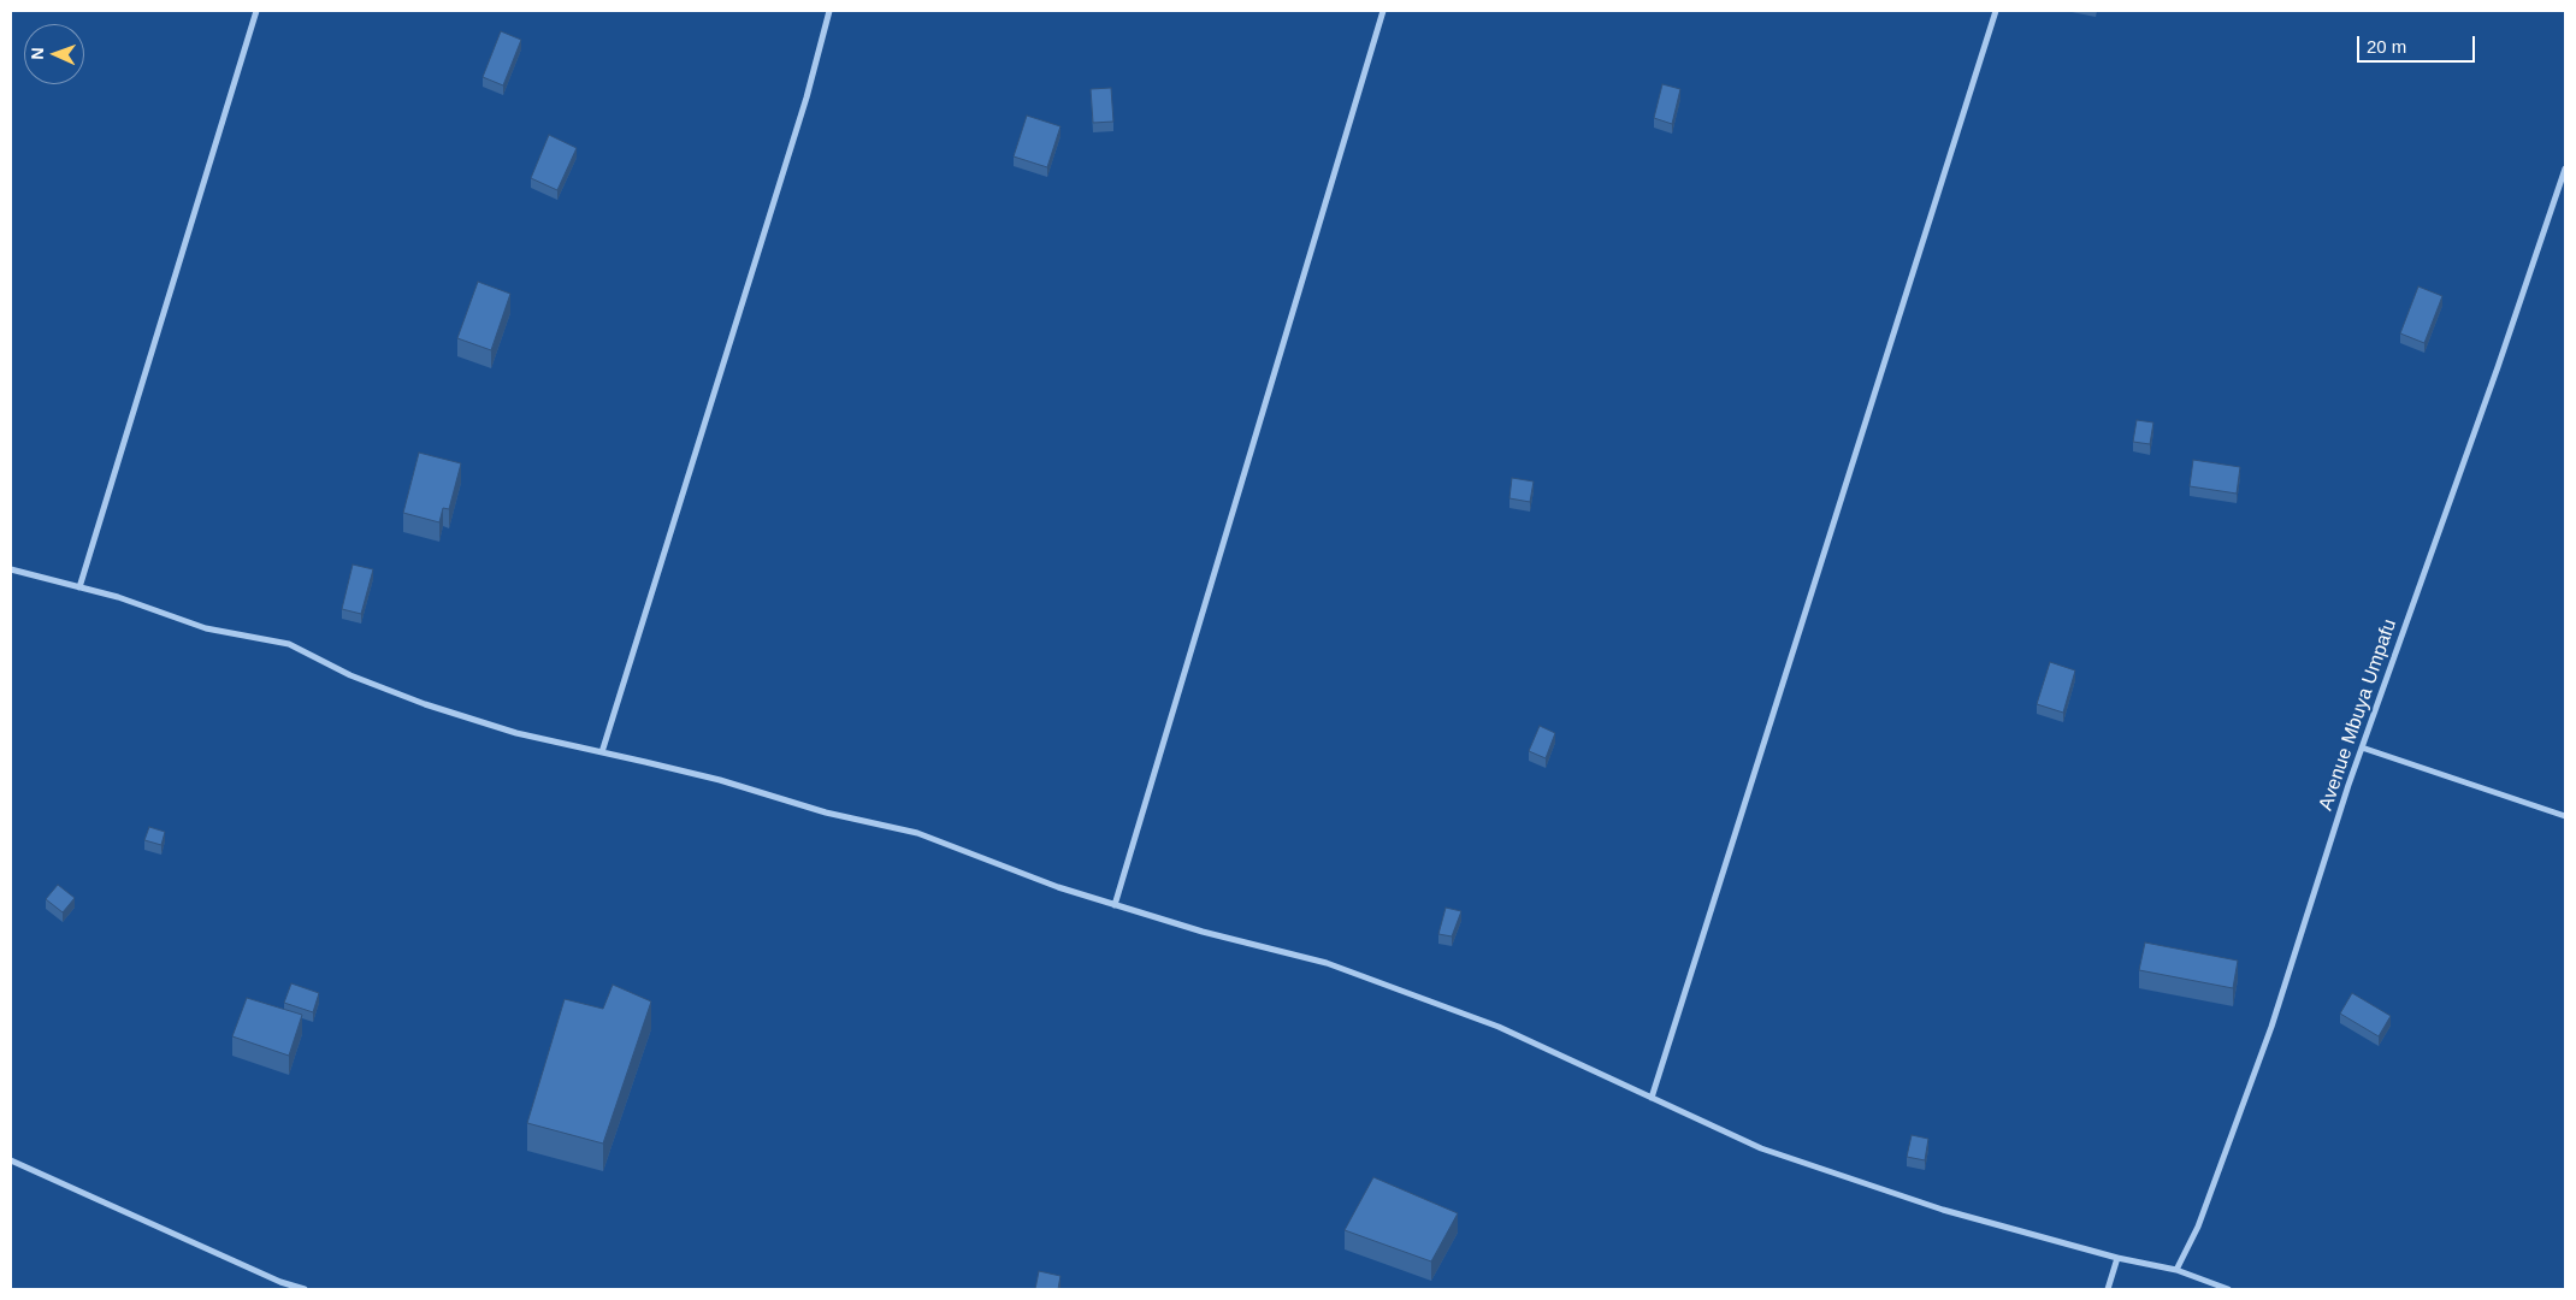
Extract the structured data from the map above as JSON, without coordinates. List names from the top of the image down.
{
  "streets": {
    "street": ["Avenue Mbuya Umpafu"]
  },
  "scale_bar": "20 m",
  "north": "left"
}
